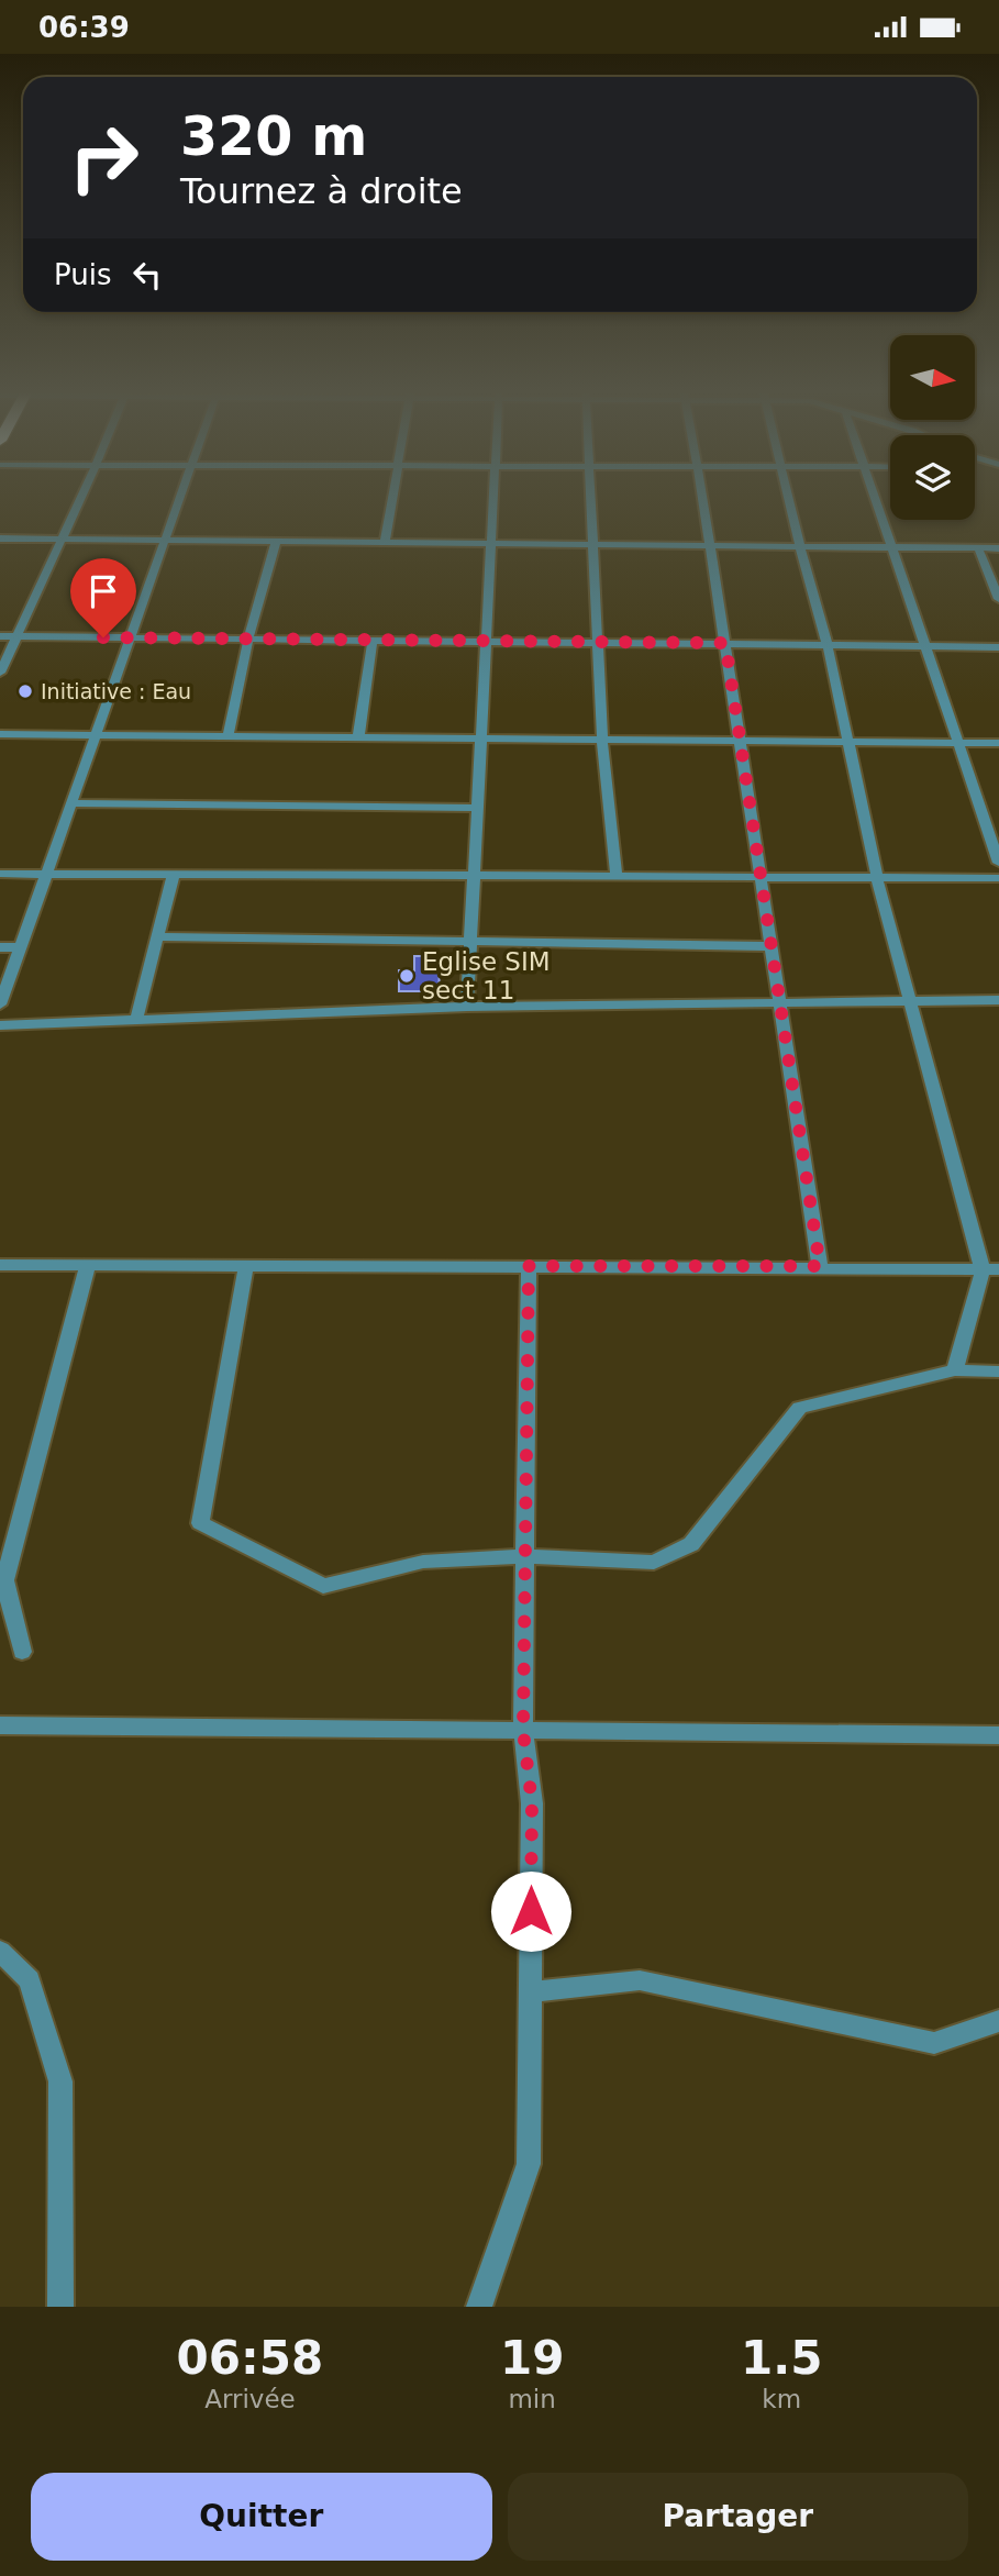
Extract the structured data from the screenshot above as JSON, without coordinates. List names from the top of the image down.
{
  "places": ["Initiative : Eau", "Eglise SIM sect 11"],
  "north": "right",
  "page": {
    "status": "06:39",
    "turn": ["320 m", "Tournez à droite"],
    "then": "Puis",
    "eta": [
      "06:58",
      "Arrivée",
      "19",
      "min",
      "1.5",
      "km"
    ],
    "buttons": ["Quitter", "Partager"]
  }
}
